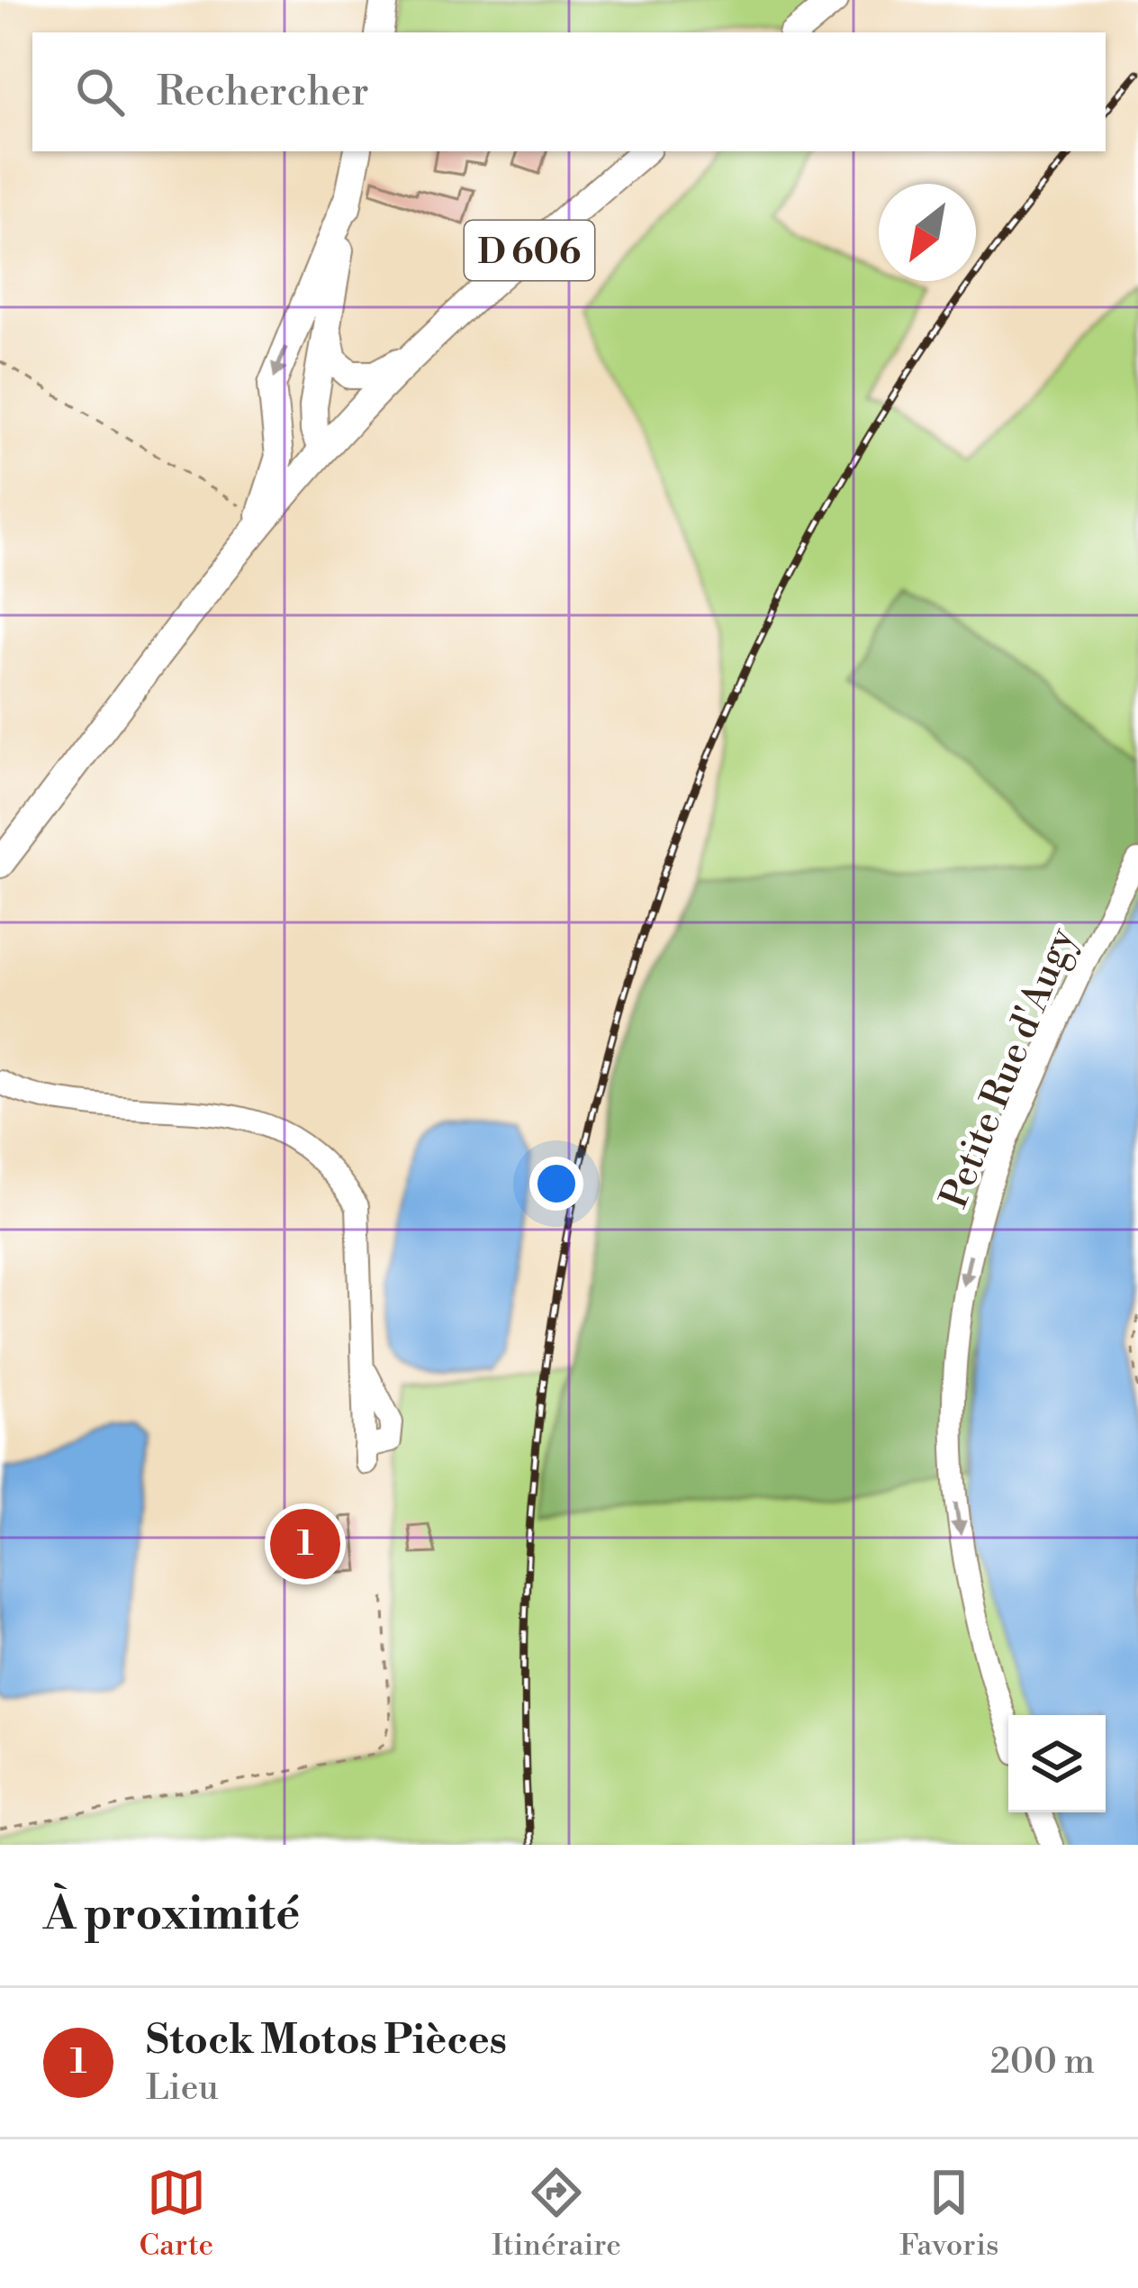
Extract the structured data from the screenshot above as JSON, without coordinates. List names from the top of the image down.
{
  "streets": {
    "main road": ["D 606"],
    "street": ["Petite Rue d'Augy"]
  },
  "one_way": ["Petite Rue d'Augy"],
  "north": "bottom left",
  "page": {
    "search": "Rechercher",
    "pins": "1",
    "heading": "À proximité",
    "list": [
      {
        "mark": "1",
        "name": "Stock Motos Pièces",
        "note": "Lieu",
        "value": "200 m"
      }
    ],
    "nav": ["Carte", "Itinéraire", "Favoris"]
  }
}
